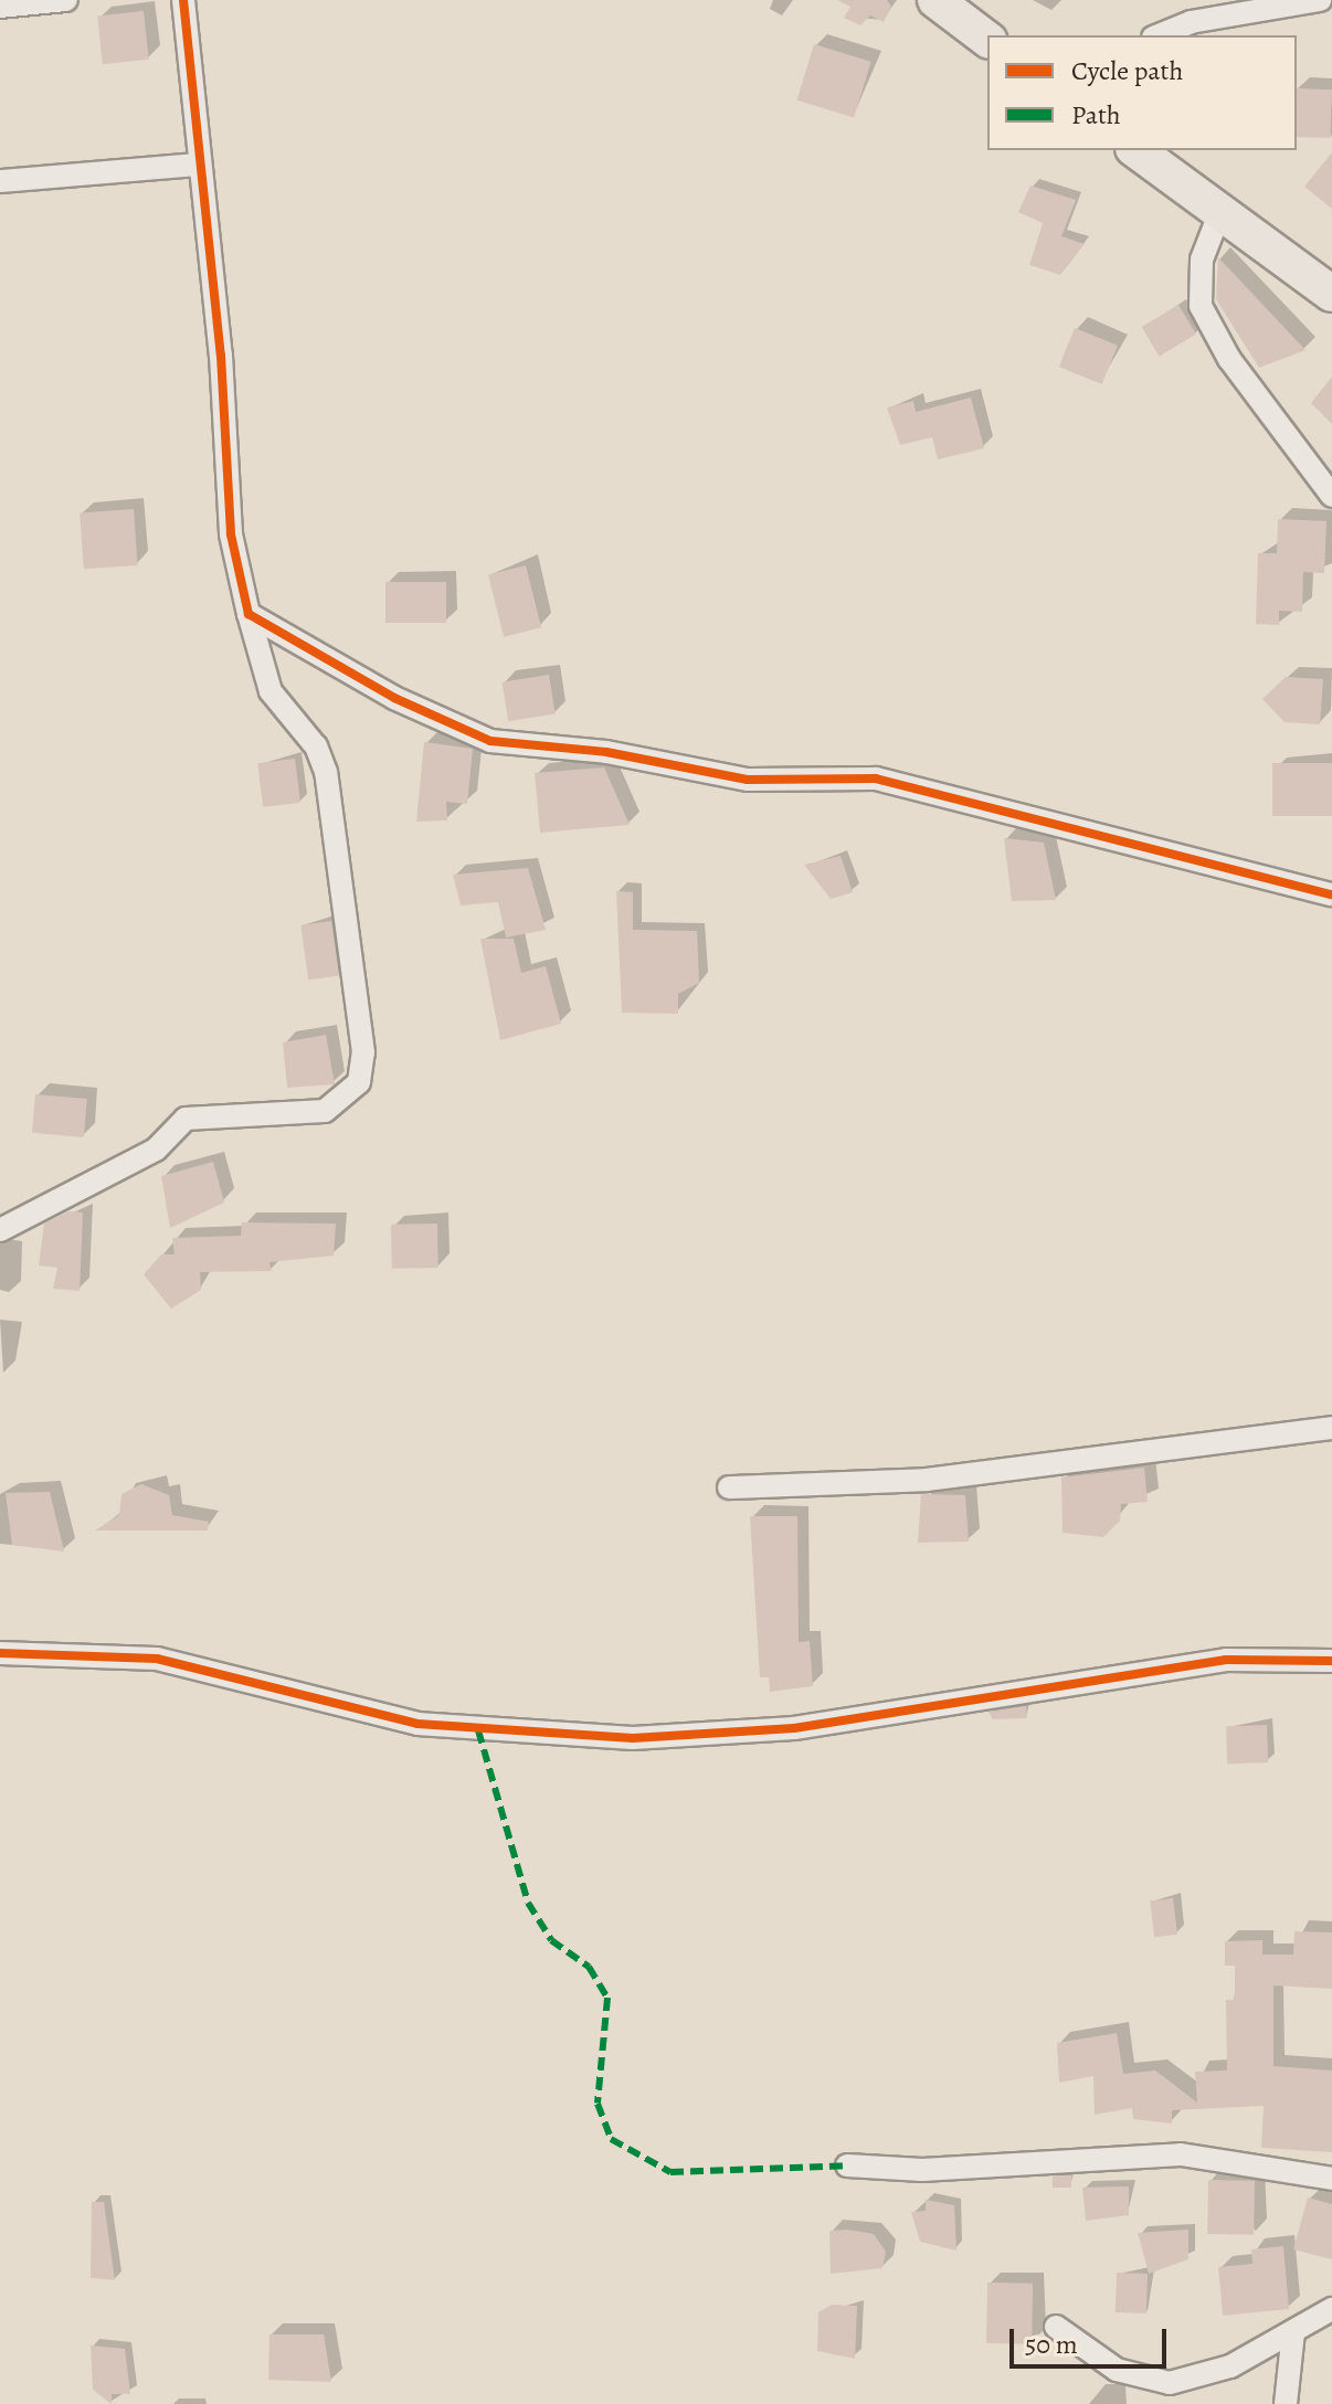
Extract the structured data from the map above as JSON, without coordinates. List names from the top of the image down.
{
  "legend": ["Cycle path", "Path"],
  "scale_bar": "50 m"
}
